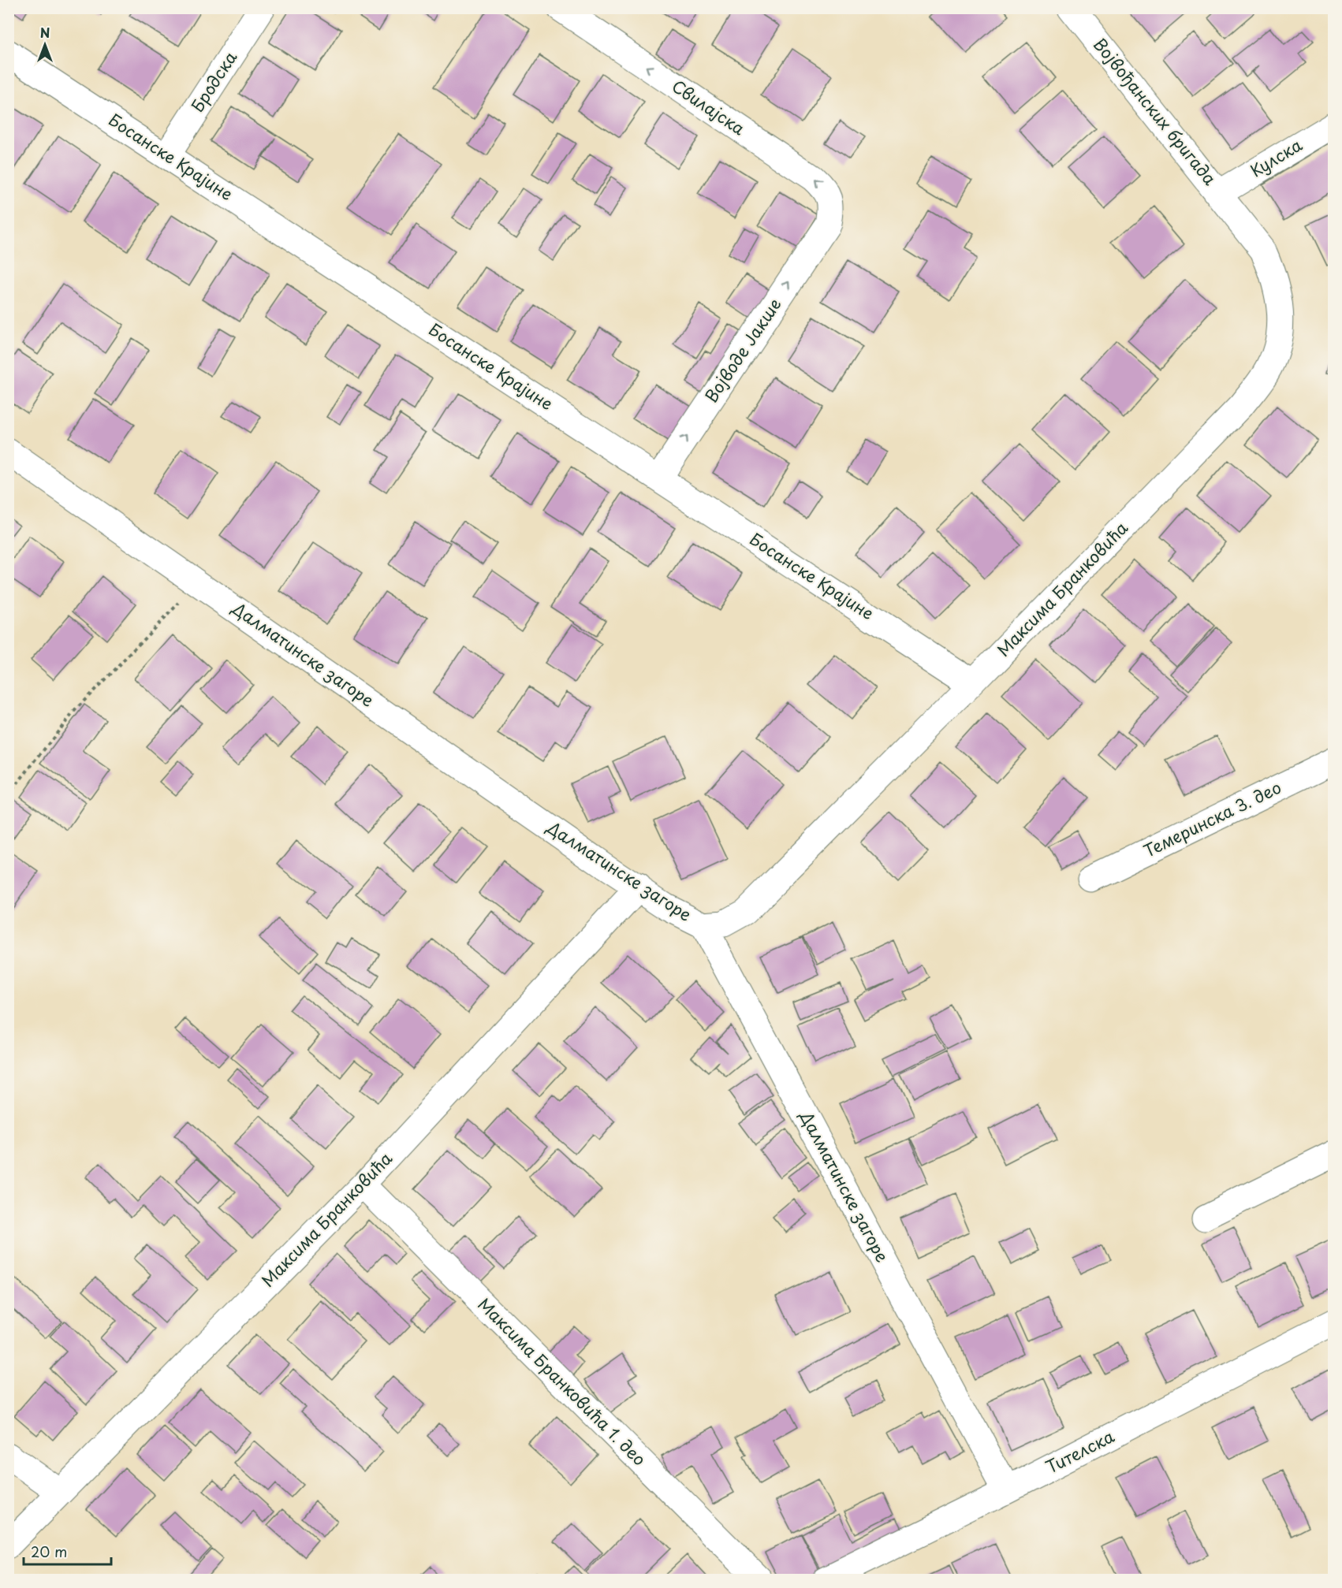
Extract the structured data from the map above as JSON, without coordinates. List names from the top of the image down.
{
  "streets": {
    "street": [
      "Бродска",
      "Свилајска",
      "Војвођанских бригада",
      "Босанске Крајине",
      "Кулска",
      "Војводе Јакше",
      "Максима Бранковића",
      "Далматинске загоре",
      "Темеринска 3. део",
      "Максима Бранковића 1. део",
      "Тителска"
    ]
  },
  "crossings": [
    ["Бродска", "Босанске Крајине"],
    ["Свилајска", "Војводе Јакше"],
    ["Војвођанских бригада", "Кулска"],
    ["Војвођанских бригада", "Максима Бранковића"],
    ["Босанске Крајине", "Војводе Јакше"],
    ["Босанске Крајине", "Максима Бранковића"],
    ["Кулска", "Максима Бранковића"],
    ["Максима Бранковића", "Далматинске загоре"],
    ["Максима Бранковића", "Максима Бранковића 1. део"],
    ["Далматинске загоре", "Тителска"]
  ],
  "one_way": ["Свилајска", "Војводе Јакше"],
  "scale_bar": "20 m",
  "north": "top"
}
